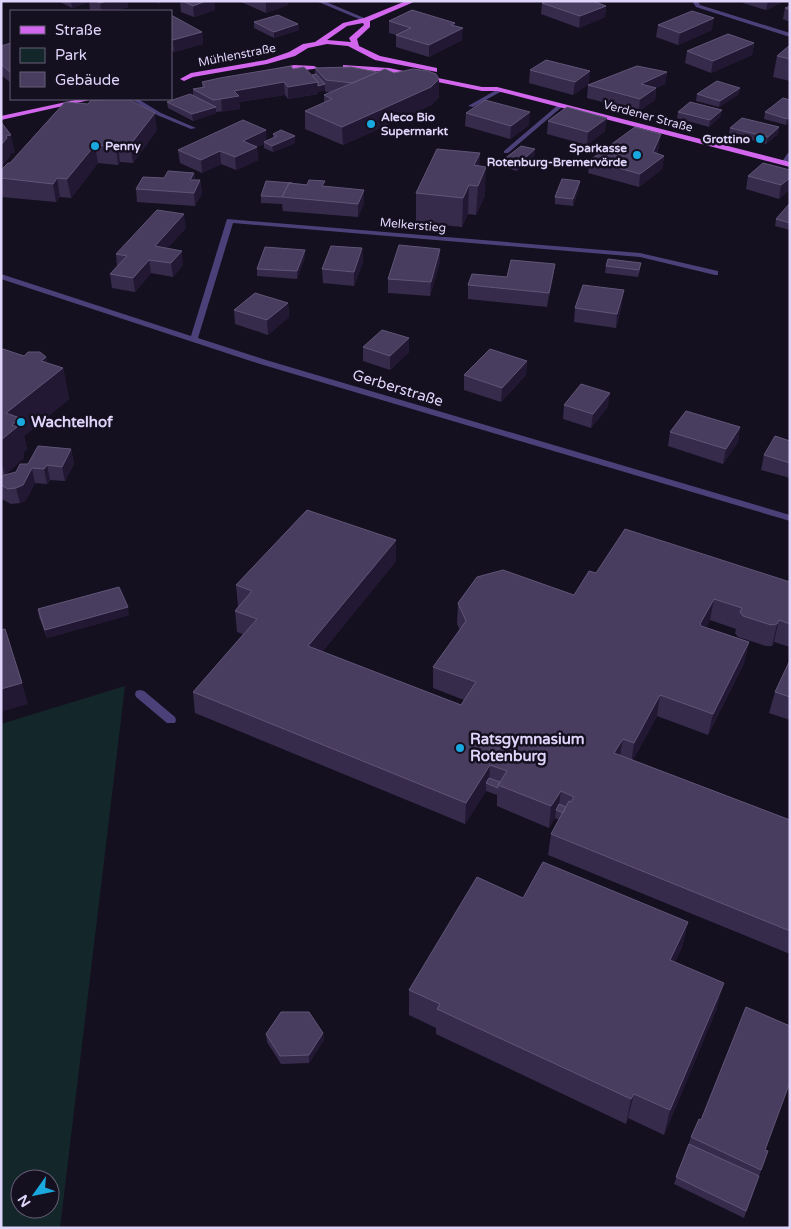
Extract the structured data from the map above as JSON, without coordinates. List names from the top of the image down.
{
  "streets": {
    "main road": ["Mühlenstraße", "Verdener Straße"],
    "street": ["Melkerstieg", "Gerberstraße"]
  },
  "crossings": [
    ["Mühlenstraße", "Verdener Straße"],
    ["Melkerstieg", "Gerberstraße"]
  ],
  "places": [
    "Aleco Bio Supermarkt",
    "Grottino",
    "Penny",
    "Sparkasse Rotenburg-Bremervörde",
    "Wachtelhof",
    "Ratsgymnasium Rotenburg"
  ],
  "legend": ["Straße", "Park", "Gebäude"],
  "north": "bottom left"
}
